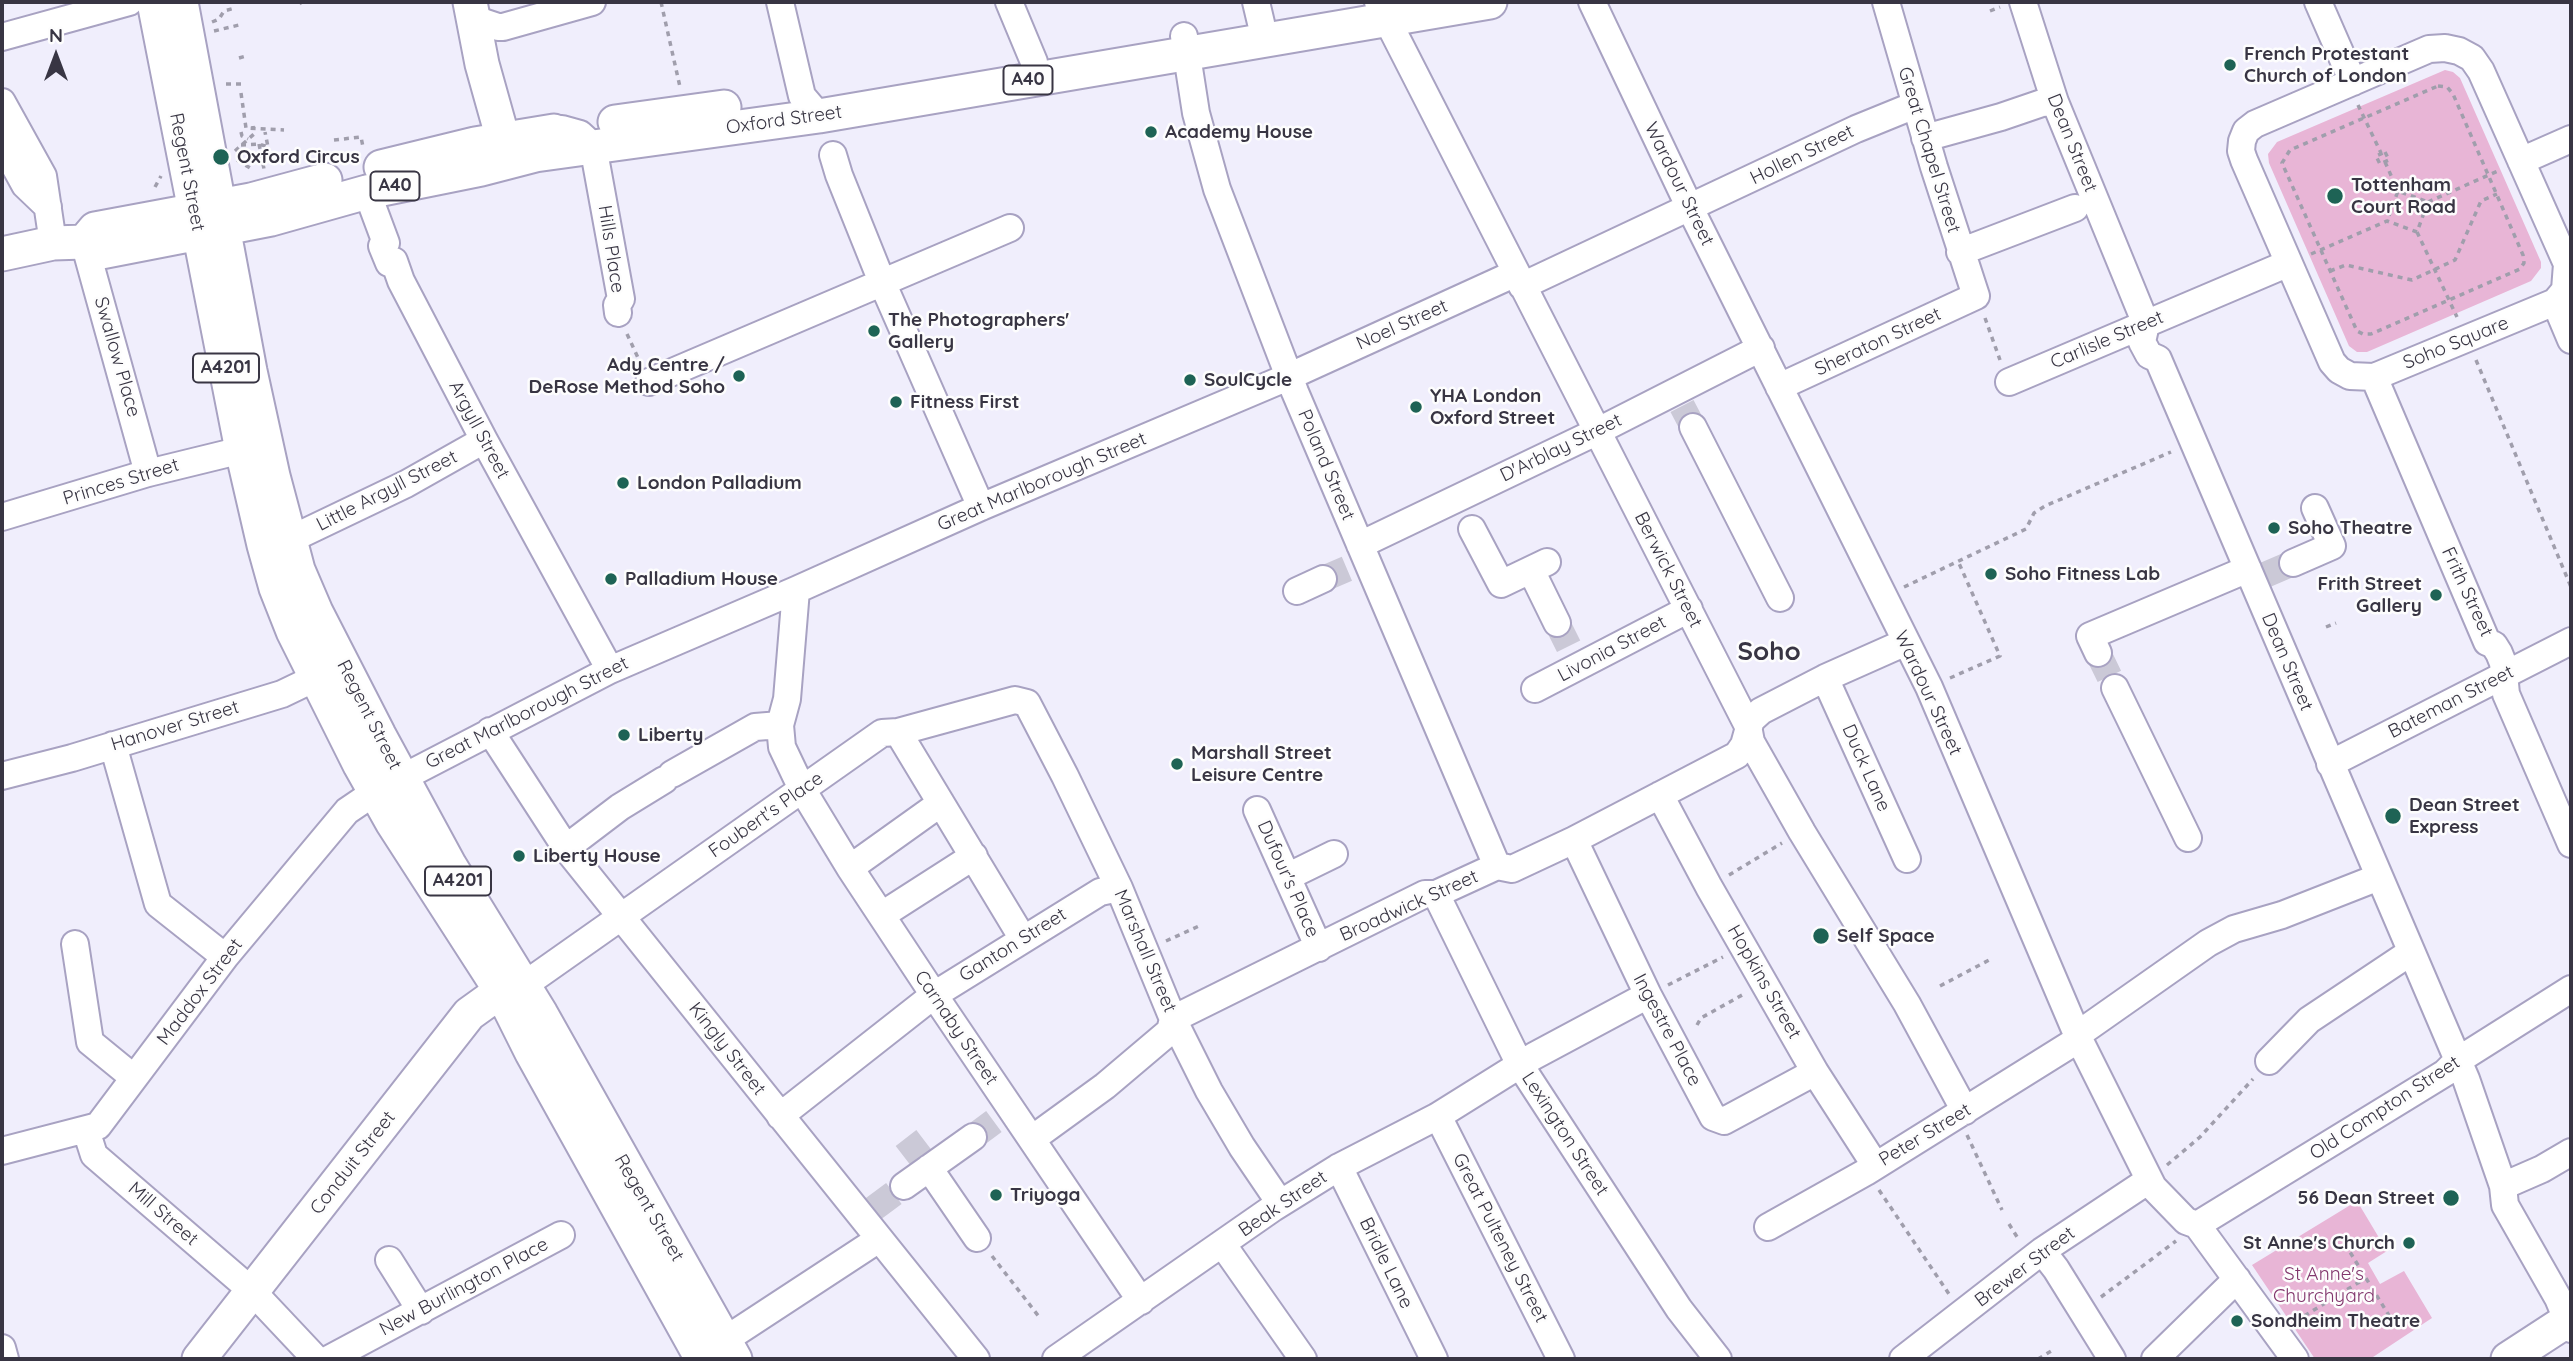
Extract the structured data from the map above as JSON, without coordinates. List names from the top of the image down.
{
  "streets": {
    "main road": [
      "A40",
      "Oxford Street",
      "Regent Street",
      "A4201",
      "Conduit Street"
    ],
    "street": [
      "Dean Street",
      "Great Chapel Street",
      "Hollen Street",
      "Wardour Street",
      "Hills Place",
      "Noel Street",
      "Carlisle Street",
      "Sheraton Street",
      "Soho Square",
      "Swallow Place",
      "Argyll Street",
      "D'Arblay Street",
      "Poland Street",
      "Princes Street",
      "Great Marlborough Street",
      "Little Argyll Street",
      "Berwick Street",
      "Frith Street",
      "Livonia Street",
      "Bateman Street",
      "Hanover Street",
      "Duck Lane",
      "Foubert's Place",
      "Dufour's Place",
      "Broadwick Street",
      "Ganton Street",
      "Marshall Street",
      "Hopkins Street",
      "Maddox Street",
      "Carnaby Street",
      "Ingestre Place",
      "Kingly Street",
      "Old Compton Street",
      "Lexington Street",
      "Peter Street",
      "Beak Street",
      "Mill Street",
      "Great Pulteney Street",
      "Bridle Lane",
      "Brewer Street",
      "New Burlington Place"
    ]
  },
  "crossings": [
    ["Oxford Street", "Regent Street"],
    ["Oxford Street", "Hills Place"],
    ["Oxford Street", "Swallow Place"],
    ["Oxford Street", "Argyll Street"],
    ["Oxford Street", "Poland Street"],
    ["Oxford Street", "Berwick Street"],
    ["Dean Street", "Carlisle Street"],
    ["Dean Street", "Bateman Street"],
    ["Dean Street", "Old Compton Street"],
    ["Dean Street", "Peter Street"],
    ["Great Chapel Street", "Hollen Street"],
    ["Great Chapel Street", "Sheraton Street"],
    ["Hollen Street", "Wardour Street"],
    ["Hollen Street", "Noel Street"],
    ["Regent Street", "Princes Street"],
    ["Regent Street", "Great Marlborough Street"],
    ["Regent Street", "Little Argyll Street"],
    ["Regent Street", "Hanover Street"],
    ["Regent Street", "Foubert's Place"],
    ["Regent Street", "Maddox Street"],
    ["Regent Street", "Conduit Street"],
    ["Wardour Street", "Noel Street"],
    ["Wardour Street", "Sheraton Street"],
    ["Wardour Street", "D'Arblay Street"],
    ["Wardour Street", "Broadwick Street"],
    ["Wardour Street", "Old Compton Street"],
    ["Wardour Street", "Peter Street"],
    ["Wardour Street", "Brewer Street"],
    ["Noel Street", "Poland Street"],
    ["Noel Street", "Great Marlborough Street"],
    ["Noel Street", "Berwick Street"],
    ["Soho Square", "Frith Street"],
    ["Swallow Place", "Princes Street"],
    ["Argyll Street", "Great Marlborough Street"],
    ["Argyll Street", "Little Argyll Street"],
    ["D'Arblay Street", "Poland Street"],
    ["D'Arblay Street", "Berwick Street"],
    ["Poland Street", "Great Marlborough Street"],
    ["Poland Street", "Broadwick Street"],
    ["Great Marlborough Street", "Maddox Street"],
    ["Great Marlborough Street", "Kingly Street"],
    ["Berwick Street", "Livonia Street"],
    ["Berwick Street", "Broadwick Street"],
    ["Berwick Street", "Peter Street"],
    ["Frith Street", "Bateman Street"],
    ["Duck Lane", "Broadwick Street"],
    ["Foubert's Place", "Marshall Street"],
    ["Foubert's Place", "Carnaby Street"],
    ["Foubert's Place", "Kingly Street"],
    ["Foubert's Place", "Conduit Street"],
    ["Dufour's Place", "Broadwick Street"],
    ["Broadwick Street", "Marshall Street"],
    ["Broadwick Street", "Hopkins Street"],
    ["Broadwick Street", "Carnaby Street"],
    ["Broadwick Street", "Ingestre Place"],
    ["Broadwick Street", "Lexington Street"],
    ["Ganton Street", "Marshall Street"],
    ["Ganton Street", "Carnaby Street"],
    ["Ganton Street", "Kingly Street"],
    ["Marshall Street", "Beak Street"],
    ["Hopkins Street", "Ingestre Place"],
    ["Hopkins Street", "Peter Street"],
    ["Maddox Street", "Mill Street"],
    ["Carnaby Street", "Beak Street"],
    ["Ingestre Place", "Beak Street"],
    ["Lexington Street", "Beak Street"],
    ["Conduit Street", "Mill Street"],
    ["Beak Street", "Great Pulteney Street"],
    ["Beak Street", "Bridle Lane"]
  ],
  "districts": ["Soho"],
  "parks": ["St Anne's Churchyard"],
  "places": [
    "French Protestant Church of London",
    "Academy House",
    "Oxford Circus",
    "Tottenham Court Road",
    "The Photographers' Gallery",
    "Ady Centre / DeRose Method Soho",
    "SoulCycle",
    "Fitness First",
    "YHA London Oxford Street",
    "London Palladium",
    "Soho Theatre",
    "Soho Fitness Lab",
    "Palladium House",
    "Frith Street Gallery",
    "Liberty",
    "Marshall Street Leisure Centre",
    "Dean Street Express",
    "Liberty House",
    "Self Space",
    "Triyoga",
    "56 Dean Street",
    "St Anne's Church",
    "Sondheim Theatre"
  ],
  "north": "top"
}
